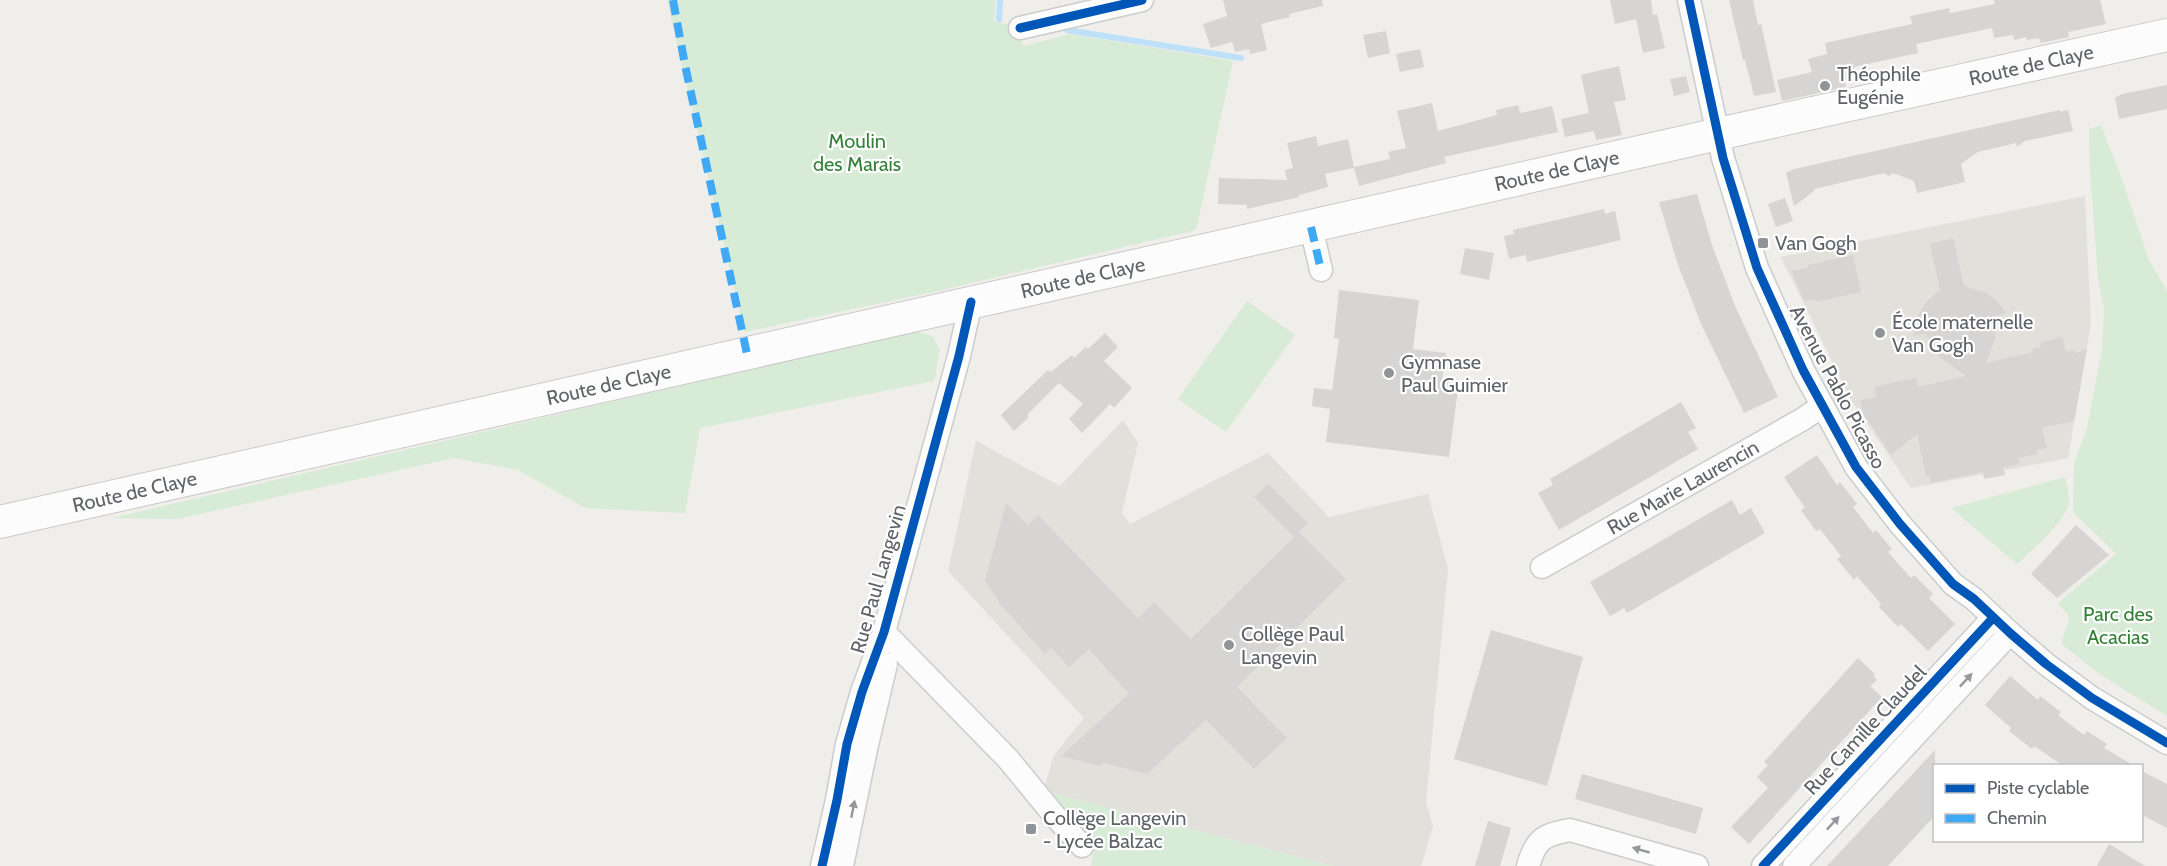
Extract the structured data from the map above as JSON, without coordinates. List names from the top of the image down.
{
  "streets": {
    "main road": ["Route de Claye"],
    "street": [
      "Avenue Pablo Picasso",
      "Rue Marie Laurencin",
      "Rue Paul Langevin",
      "Rue Camille Claudel"
    ]
  },
  "crossings": [
    ["Route de Claye", "Avenue Pablo Picasso"],
    ["Route de Claye", "Rue Paul Langevin"],
    ["Avenue Pablo Picasso", "Rue Marie Laurencin"],
    ["Avenue Pablo Picasso", "Rue Camille Claudel"]
  ],
  "parks": ["Moulin des Marais", "Parc des Acacias"],
  "places": {
    "other": [
      "Théophile Eugénie",
      "École maternelle Van Gogh",
      "Gymnase Paul Guimier",
      "Collège Paul Langevin"
    ],
    "transit": ["Van Gogh", "Collège Langevin - Lycée Balzac"]
  },
  "legend": ["Piste cyclable", "Chemin"]
}
